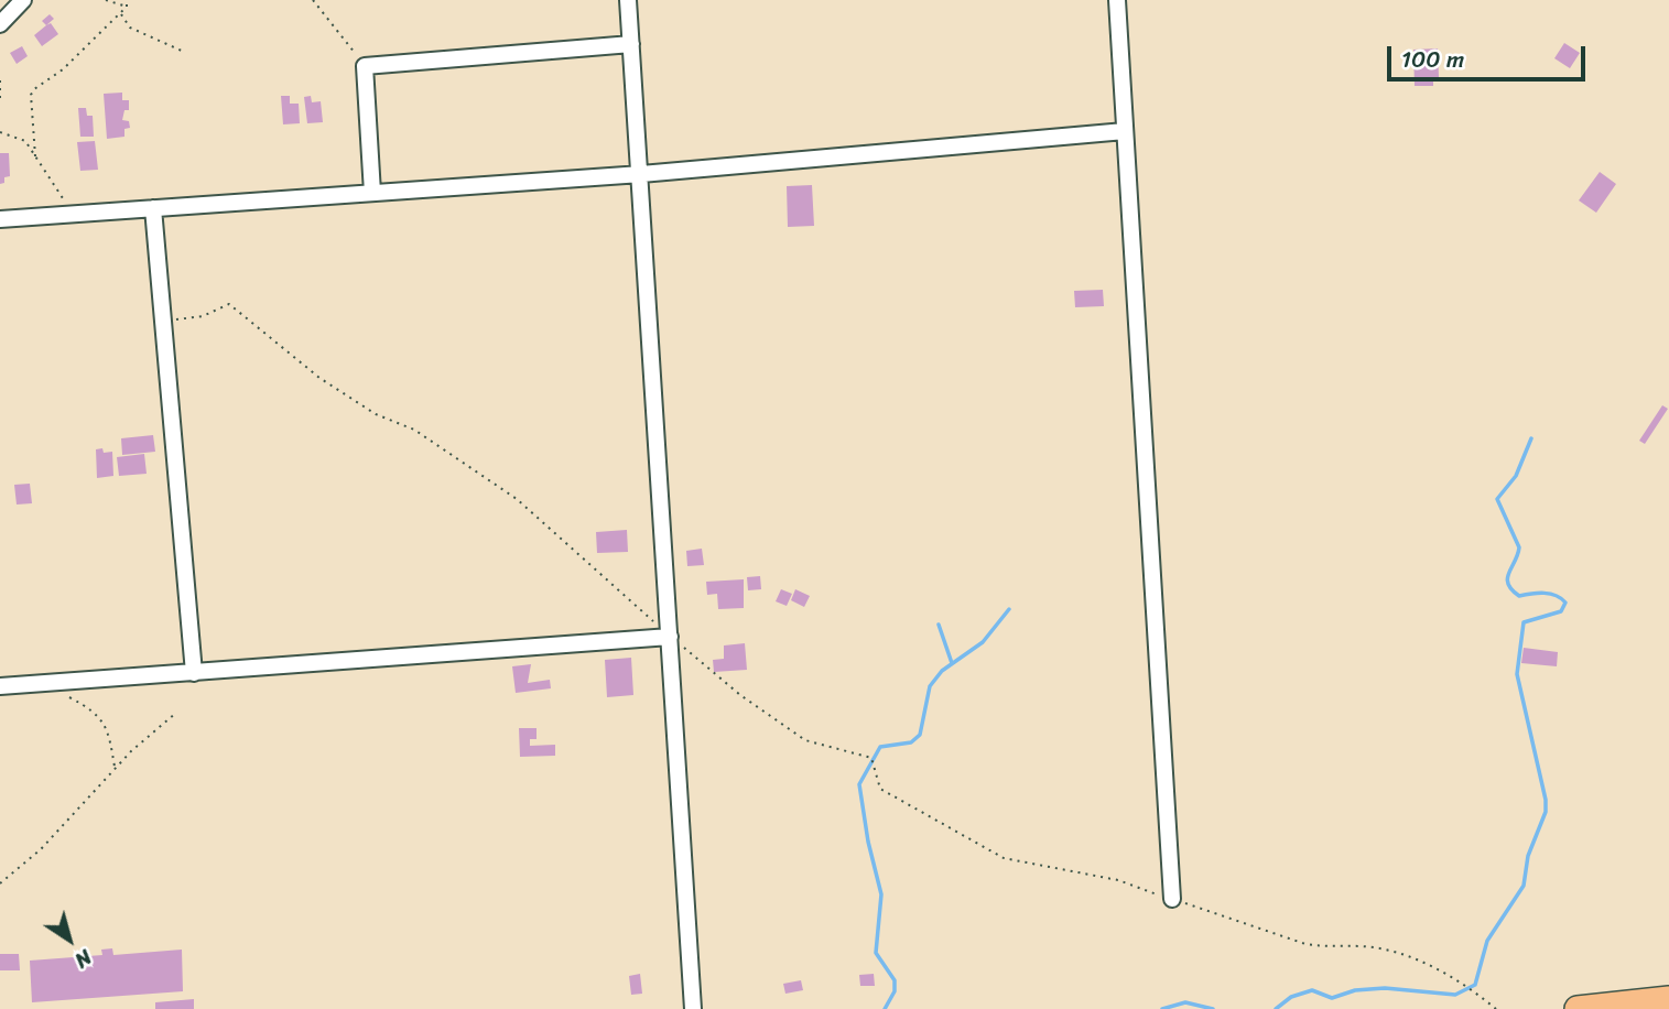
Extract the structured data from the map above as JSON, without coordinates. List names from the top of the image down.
{
  "scale_bar": "100 m",
  "north": "bottom right"
}
